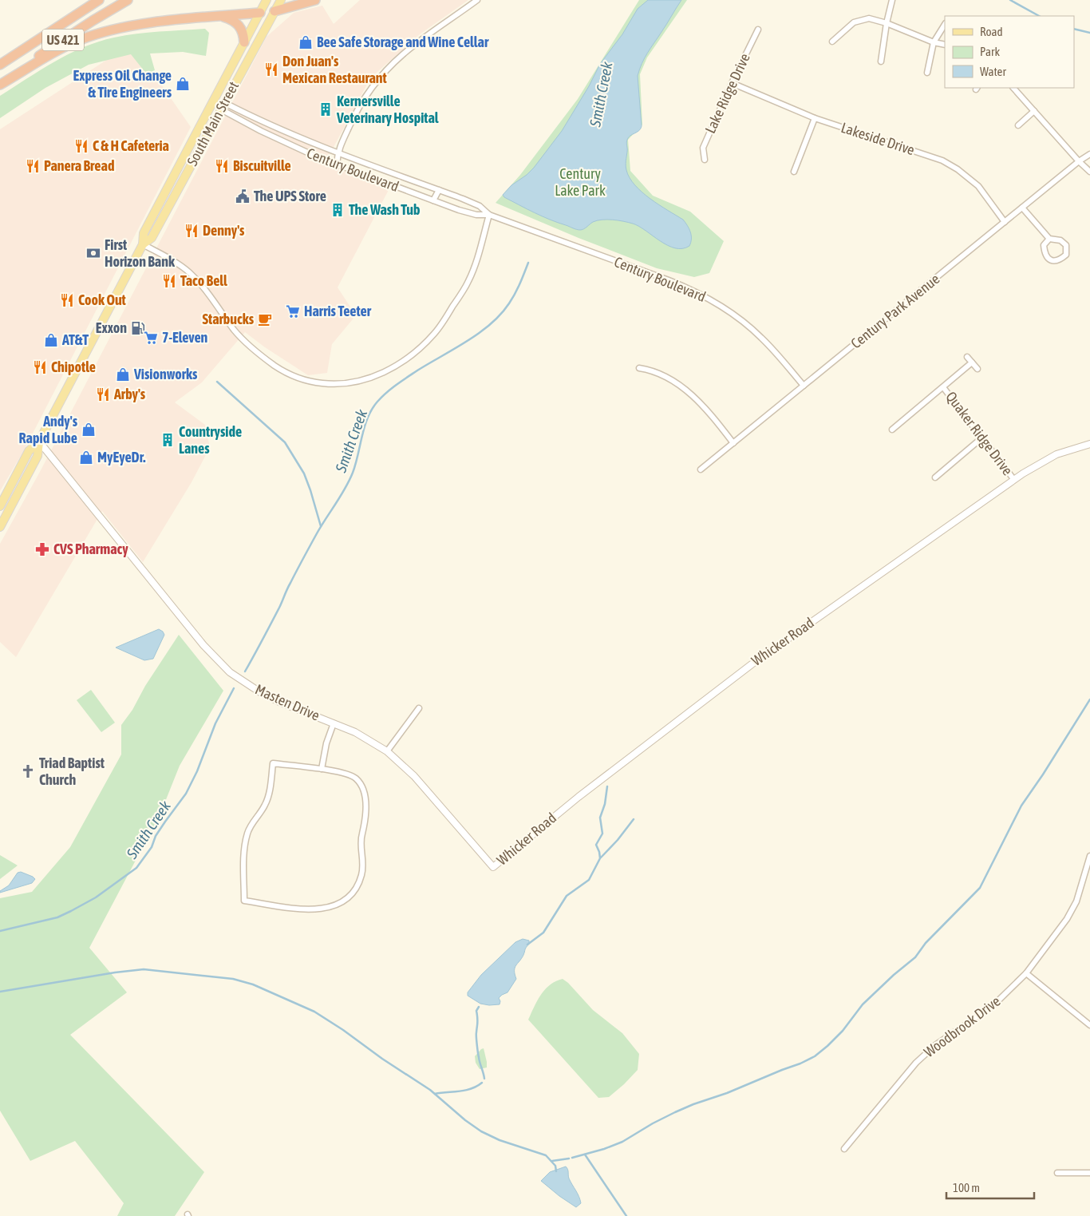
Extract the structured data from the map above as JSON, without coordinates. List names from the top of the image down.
{
  "streets": {
    "highway": ["US 421"],
    "main road": ["South Main Street"],
    "street": [
      "Lake Ridge Drive",
      "Lakeside Drive",
      "Century Boulevard",
      "Century Park Avenue",
      "Quaker Ridge Drive",
      "Whicker Road",
      "Masten Drive",
      "Woodbrook Drive"
    ]
  },
  "crossings": [
    ["Lake Ridge Drive", "Lakeside Drive"],
    ["South Main Street", "Century Boulevard"],
    ["South Main Street", "Masten Drive"],
    ["Lakeside Drive", "Century Park Avenue"],
    ["Century Boulevard", "Century Park Avenue"],
    ["Quaker Ridge Drive", "Whicker Road"],
    ["Whicker Road", "Masten Drive"]
  ],
  "water": ["Smith Creek"],
  "parks": ["Century Lake Park"],
  "places": {
    "shop": [
      "Bee Safe Storage and Wine Cellar",
      "Express Oil Change & Tire Engineers",
      "AT&T",
      "Visionworks",
      "Andy's Rapid Lube",
      "MyEyeDr."
    ],
    "restaurant": [
      "Don Juan's Mexican Restaurant",
      "C & H Cafeteria",
      "Panera Bread",
      "Biscuitville",
      "Denny's",
      "Taco Bell",
      "Cook Out",
      "Chipotle",
      "Arby's"
    ],
    "building": ["Kernersville Veterinary Hospital", "The Wash Tub", "Countryside Lanes"],
    "public building": ["The UPS Store"],
    "bank": ["First Horizon Bank"],
    "supermarket": ["Harris Teeter", "7-Eleven"],
    "cafe": ["Starbucks"],
    "fuel station": ["Exxon"],
    "pharmacy": ["CVS Pharmacy"],
    "church": ["Triad Baptist Church"]
  },
  "legend": ["Road", "Park", "Water"],
  "scale_bar": "100 m"
}
